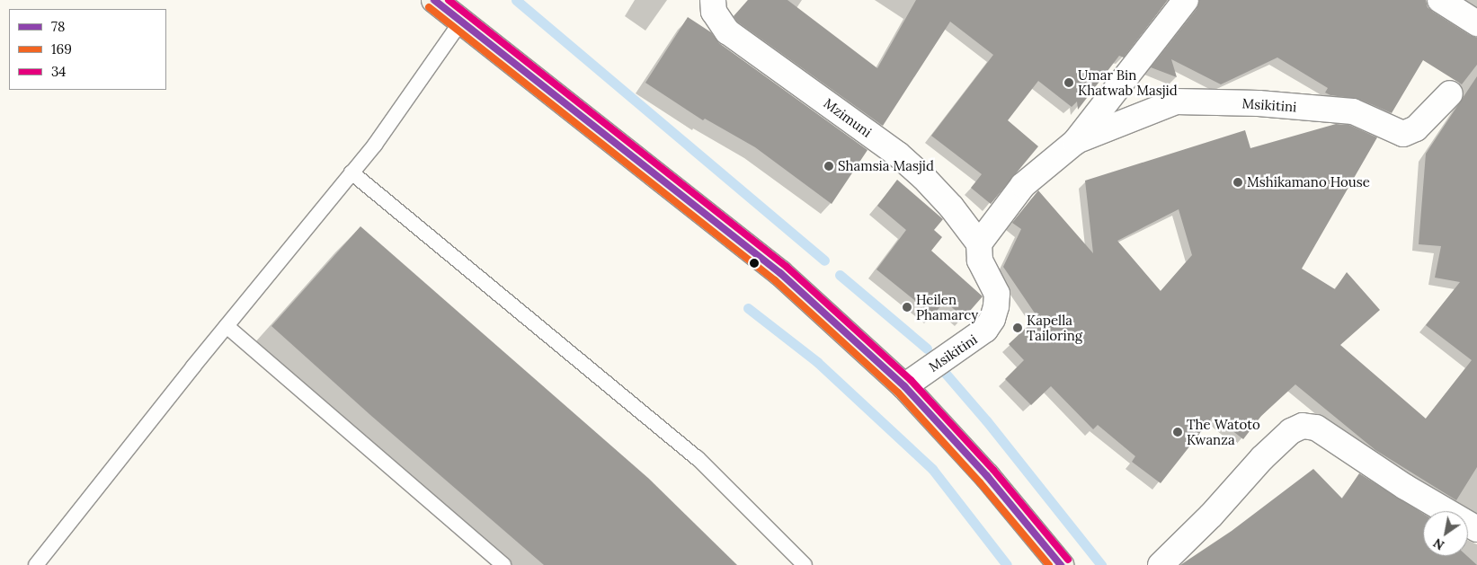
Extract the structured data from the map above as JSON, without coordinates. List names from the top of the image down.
{
  "streets": {
    "street": ["Msikitini", "Mzimuni"]
  },
  "crossings": [
    ["Msikitini", "Mzimuni"]
  ],
  "places": [
    "Umar Bin Khatwab Masjid",
    "Shamsia Masjid",
    "Mshikamano House",
    "Heilen Phamarcy",
    "Kapella Tailoring",
    "The Watoto Kwanza"
  ],
  "lines": ["transit line 78", "transit line 34", "transit line 169"],
  "legend": ["78", "169", "34"],
  "north": "bottom left"
}
